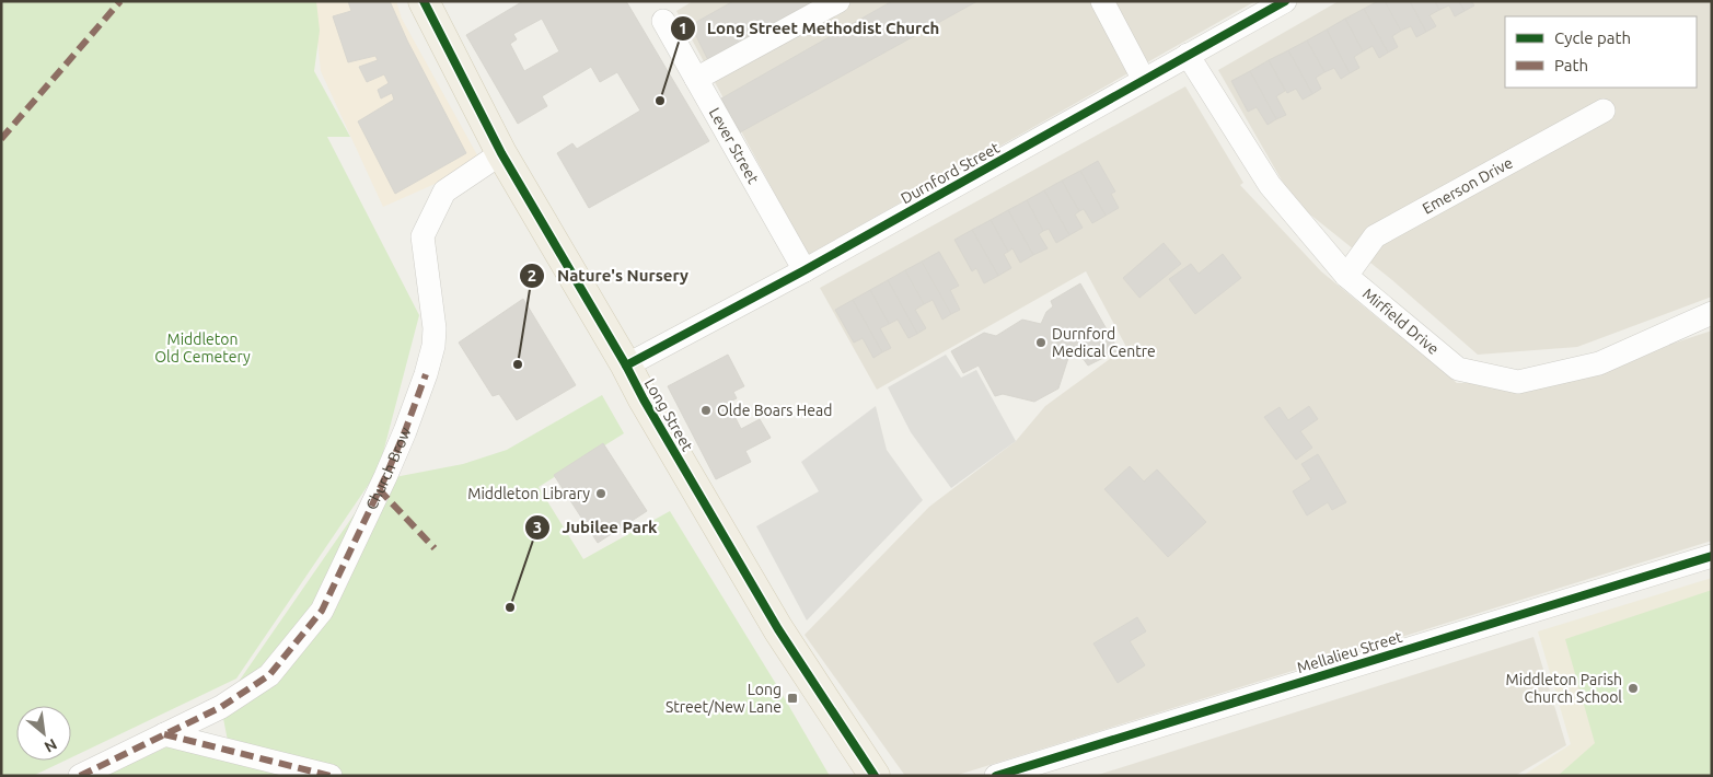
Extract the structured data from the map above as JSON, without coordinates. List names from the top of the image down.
{
  "streets": {
    "main road": ["Long Street"],
    "street": [
      "Lever Street",
      "Durnford Street",
      "Emerson Drive",
      "Mirfield Drive",
      "Church Brow",
      "Mellalieu Street"
    ]
  },
  "crossings": [
    ["Lever Street", "Durnford Street"],
    ["Durnford Street", "Mirfield Drive"],
    ["Durnford Street", "Long Street"],
    ["Emerson Drive", "Mirfield Drive"],
    ["Long Street", "Church Brow"]
  ],
  "parks": ["Middleton Old Cemetery"],
  "places": {
    "other": [
      "Long Street Methodist Church",
      "Durnford Medical Centre",
      "Nature's Nursery",
      "Olde Boars Head",
      "Middleton Library",
      "Jubilee Park",
      "Middleton Parish Church School"
    ],
    "transit": ["Long Street/New Lane"]
  },
  "legend": ["Cycle path", "Path"],
  "north": "bottom right"
}
